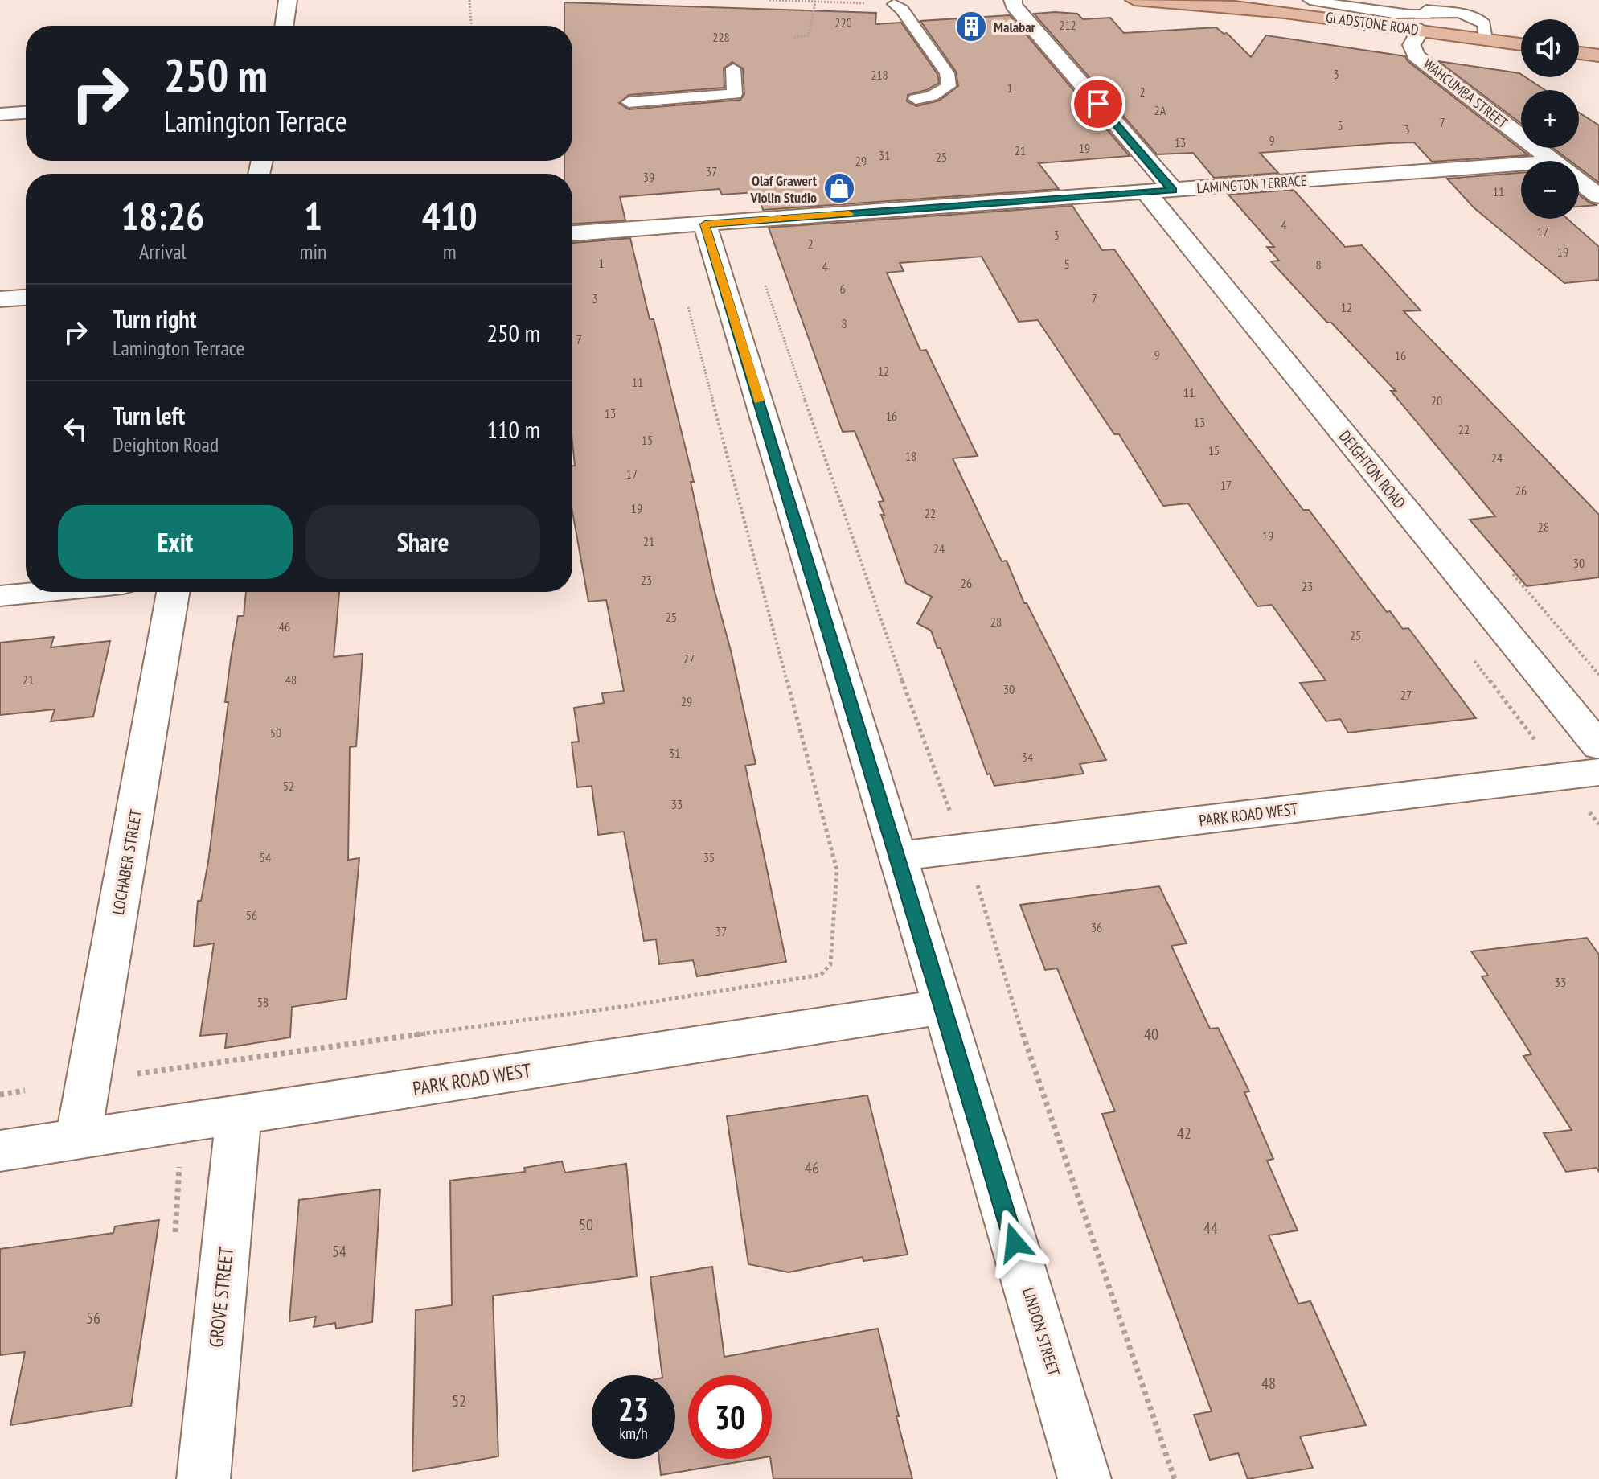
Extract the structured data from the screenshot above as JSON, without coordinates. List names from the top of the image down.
{
  "streets": {
    "main road": ["GLADSTONE ROAD"],
    "street": [
      "WAHCUMBA STREET",
      "LAMINGTON TERRACE",
      "DEIGHTON ROAD",
      "PARK ROAD WEST",
      "LOCHABER STREET",
      "GROVE STREET",
      "LINDON STREET"
    ]
  },
  "crossings": [
    ["GLADSTONE ROAD", "WAHCUMBA STREET"],
    ["LAMINGTON TERRACE", "DEIGHTON ROAD"],
    ["LAMINGTON TERRACE", "LINDON STREET"],
    ["PARK ROAD WEST", "LOCHABER STREET"],
    ["PARK ROAD WEST", "GROVE STREET"],
    ["PARK ROAD WEST", "LINDON STREET"]
  ],
  "places": {
    "building": ["Malabar"],
    "shop": ["Olaf Grawert Violin Studio"]
  },
  "house_numbers": [
    "220",
    "212",
    "228",
    "3",
    "218",
    "1",
    "2",
    "2A",
    "7",
    "5",
    "3",
    "9",
    "13",
    "19",
    "21",
    "31",
    "25",
    "29",
    "37",
    "39",
    "11",
    "4",
    "17",
    "3",
    "2",
    "19",
    "1",
    "5",
    "8",
    "4",
    "6",
    "3",
    "7",
    "12",
    "8",
    "7",
    "9",
    "16",
    "12",
    "11",
    "11",
    "20",
    "13",
    "16",
    "13",
    "22",
    "15",
    "15",
    "18",
    "24",
    "17",
    "17",
    "26",
    "19",
    "22",
    "28",
    "19",
    "21",
    "24",
    "30",
    "23",
    "26",
    "23",
    "25",
    "28",
    "46",
    "25",
    "27",
    "21",
    "48",
    "30",
    "27",
    "29",
    "50",
    "31",
    "34",
    "52",
    "33",
    "54",
    "35",
    "56",
    "36",
    "37",
    "33",
    "58",
    "40",
    "42",
    "46",
    "50",
    "44",
    "54",
    "56",
    "48",
    "52"
  ],
  "page": {
    "map_buttons": ["+", "−"],
    "turn": ["250 m", "Lamington Terrace"],
    "eta": [
      "18:26",
      "Arrival",
      "1",
      "min",
      "410",
      "m"
    ],
    "list": [
      {
        "name": "Turn right",
        "note": "Lamington Terrace",
        "value": "250 m"
      },
      {
        "name": "Turn left",
        "note": "Deighton Road",
        "value": "110 m"
      }
    ],
    "buttons": ["Exit", "Share"],
    "speed": "23 km/h",
    "limit": "30"
  }
}
